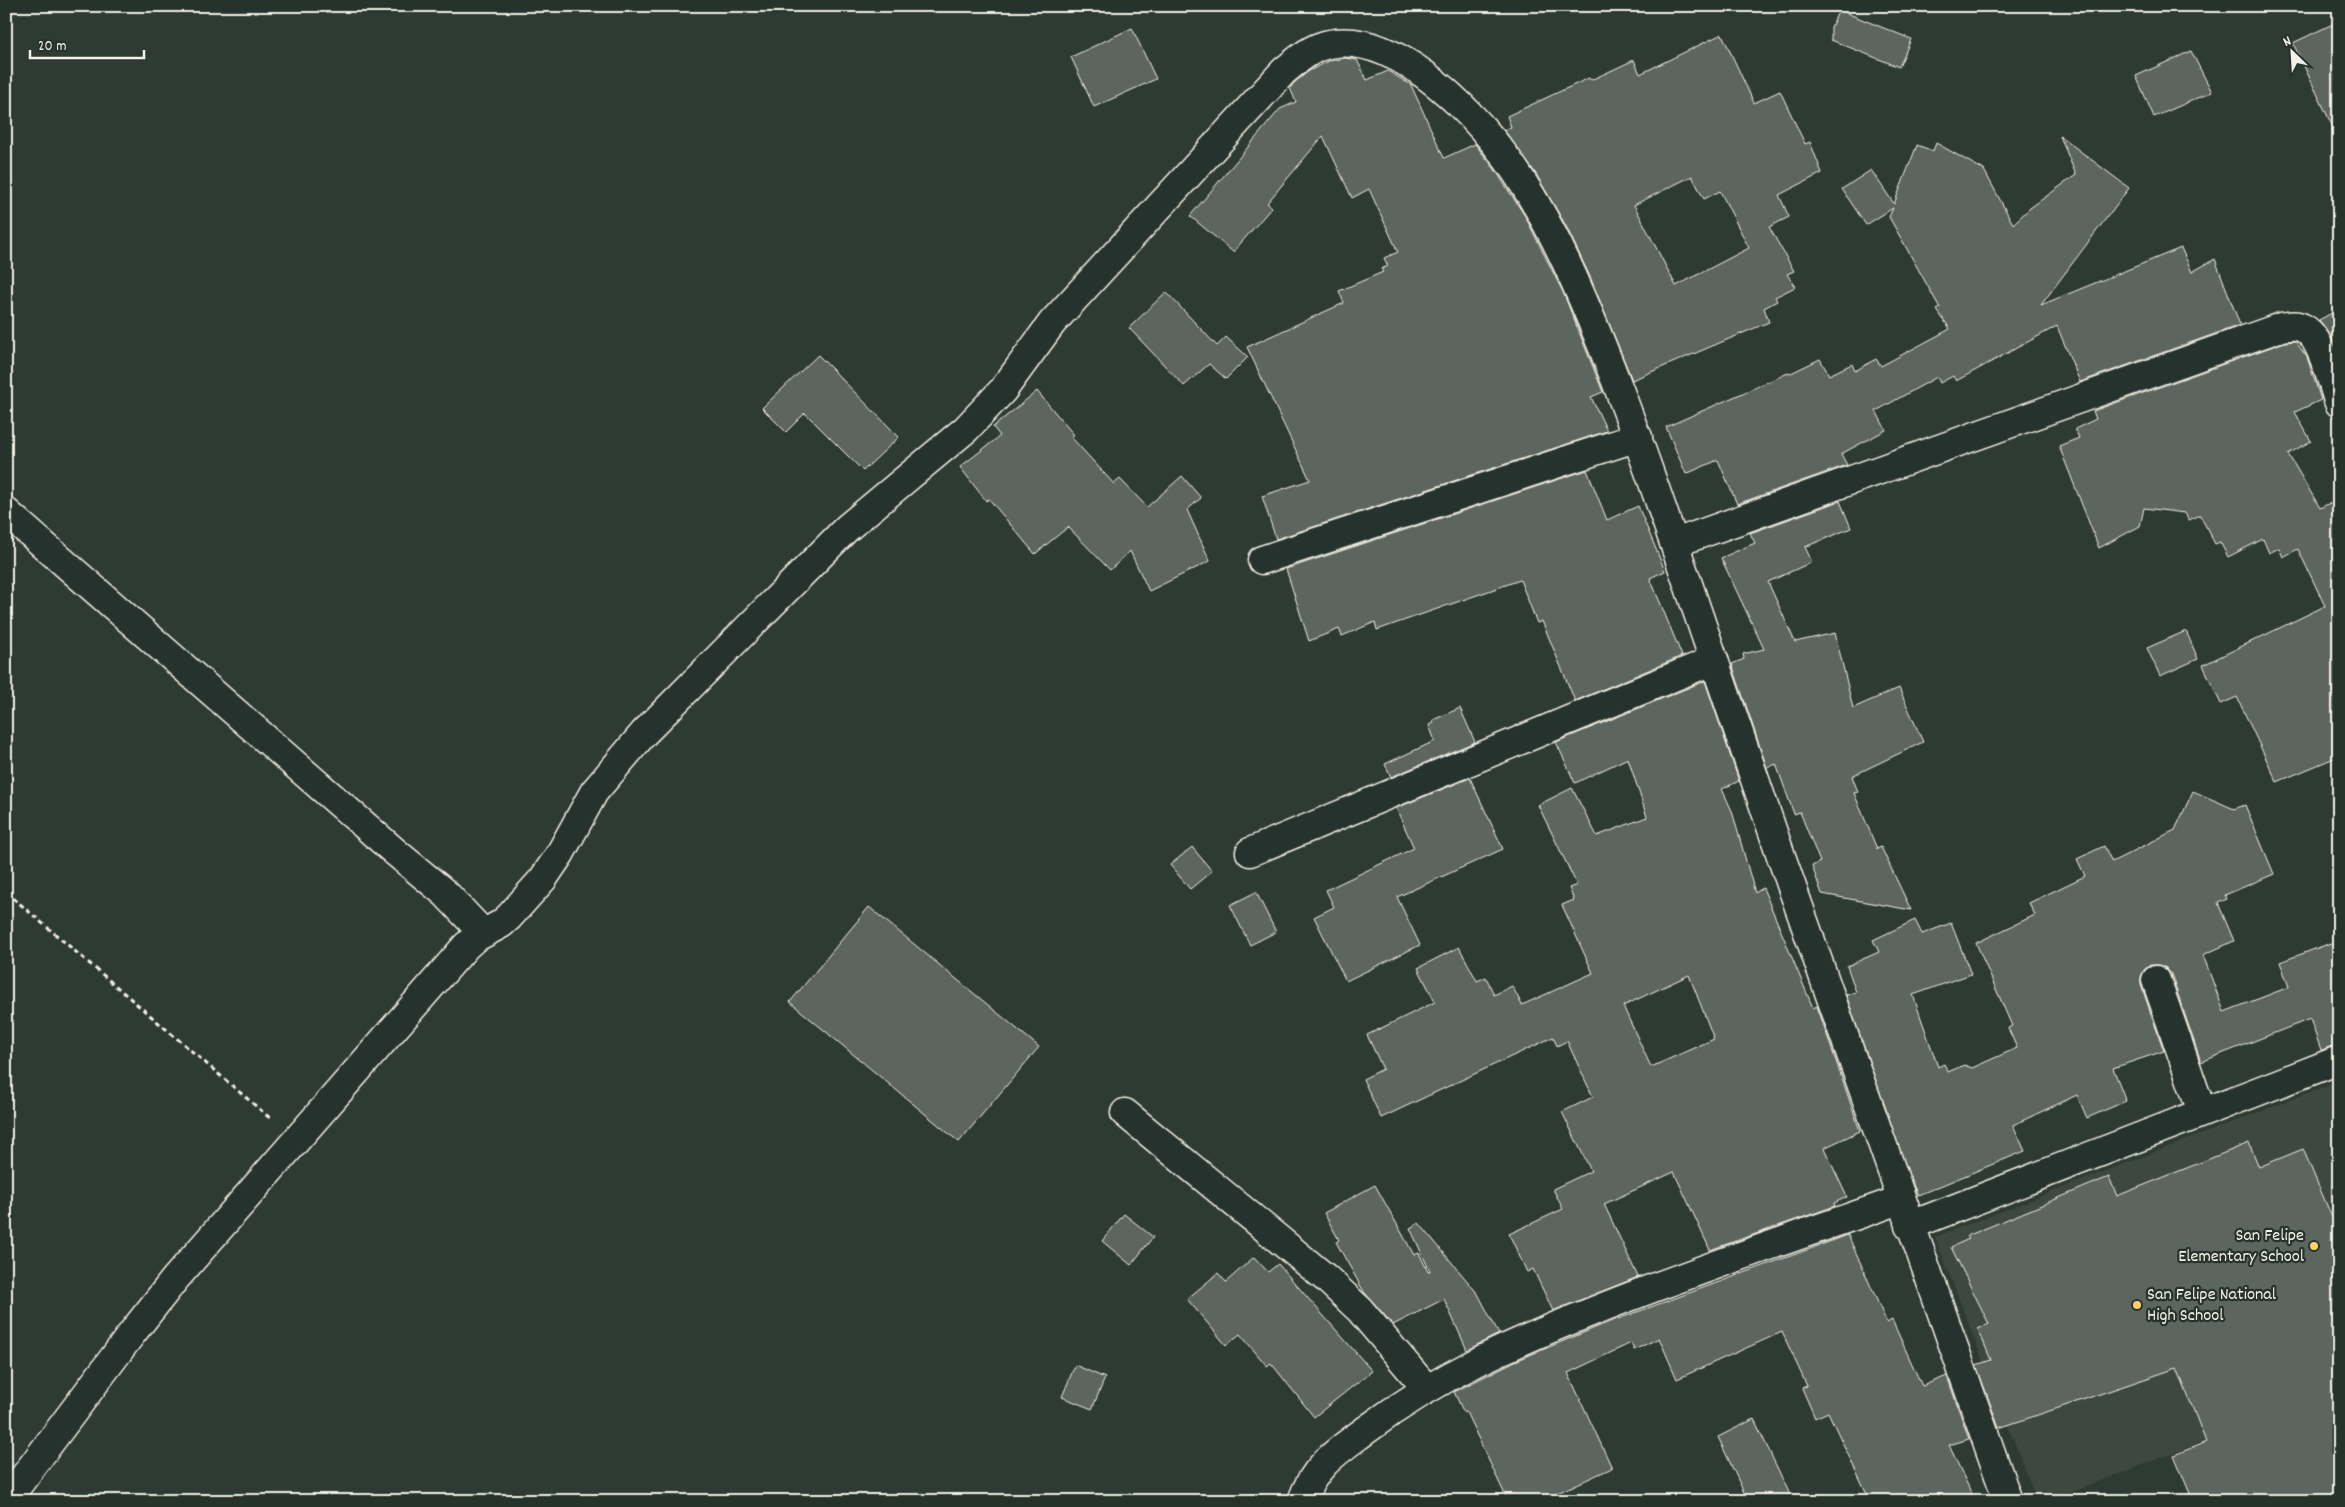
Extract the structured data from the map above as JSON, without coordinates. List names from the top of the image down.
{
  "places": ["San Felipe Elementary School", "San Felipe National High School"],
  "scale_bar": "20 m",
  "north": "top left"
}
